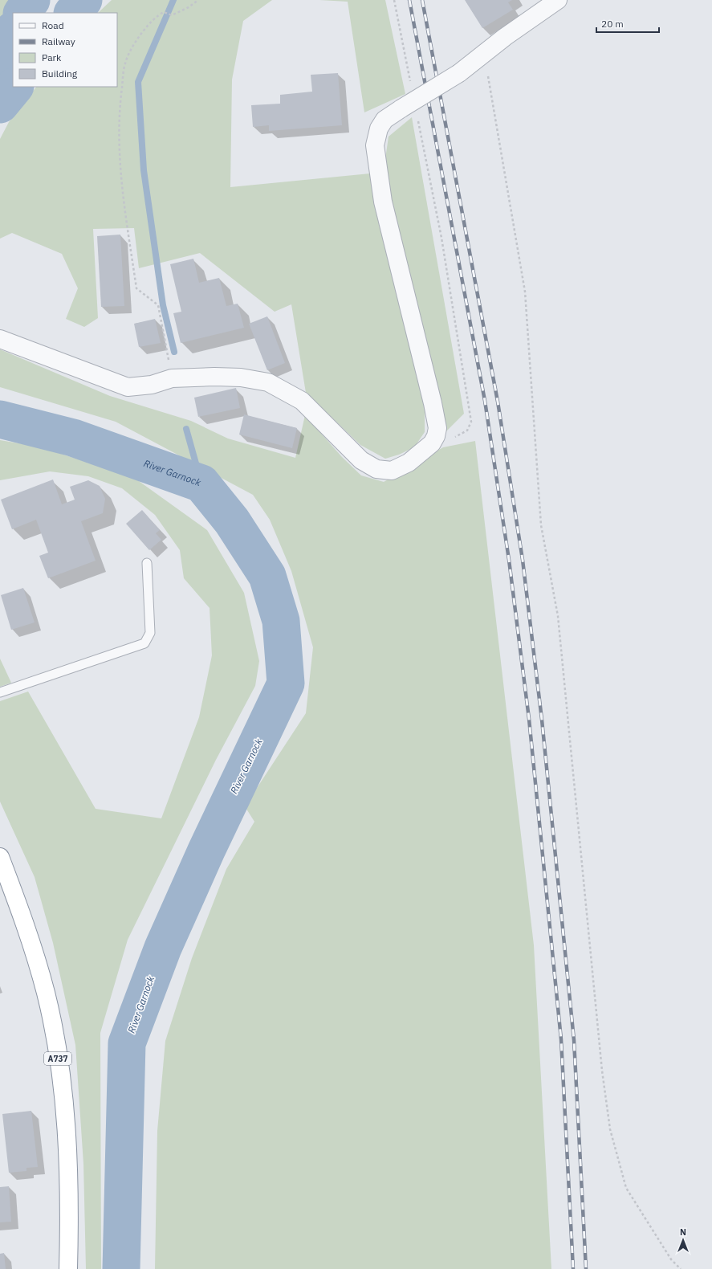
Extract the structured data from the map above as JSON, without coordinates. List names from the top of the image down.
{
  "streets": {
    "highway": ["A737"]
  },
  "water": ["River Garnock"],
  "legend": [
    "Road",
    "Railway",
    "Park",
    "Building"
  ],
  "scale_bar": "20 m",
  "north": "top"
}
